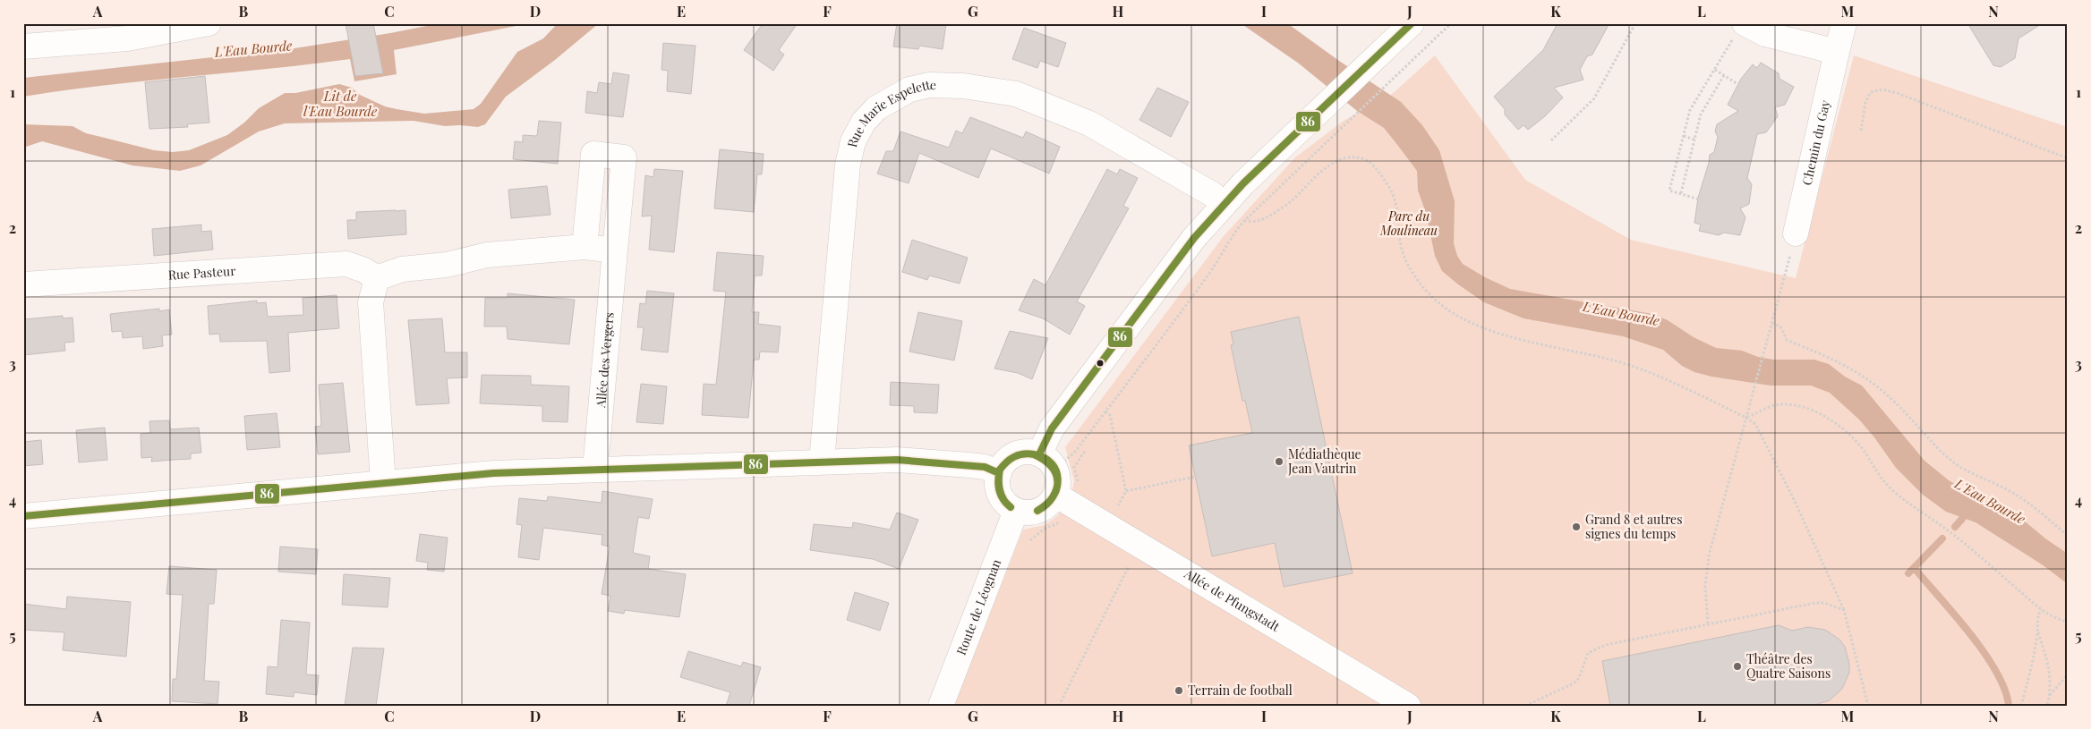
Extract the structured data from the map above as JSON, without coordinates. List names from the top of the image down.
{
  "streets": {
    "street": [
      "Rue Marie Espelette",
      "Chemin du Gay",
      "Rue Pasteur",
      "Allée des Vergers",
      "Allée de Pfungstadt",
      "Route de Léognan"
    ]
  },
  "crossings": [
    ["Allée de Pfungstadt", "Route de Léognan"]
  ],
  "water": ["L'Eau Bourde", "Lit de l'Eau Bourde"],
  "parks": ["Parc du Moulineau"],
  "places": [
    "Médiathèque Jean Vautrin",
    "Grand 8 et autres signes du temps",
    "Théâtre des Quatre Saisons",
    "Terrain de football"
  ],
  "lines": ["transit line 86"],
  "grid": {
    "columns": [
      "A",
      "B",
      "C",
      "D",
      "E",
      "F",
      "G",
      "H",
      "I",
      "J",
      "K",
      "L",
      "M",
      "N"
    ],
    "rows": [
      "1",
      "2",
      "3",
      "4",
      "5"
    ]
  }
}
